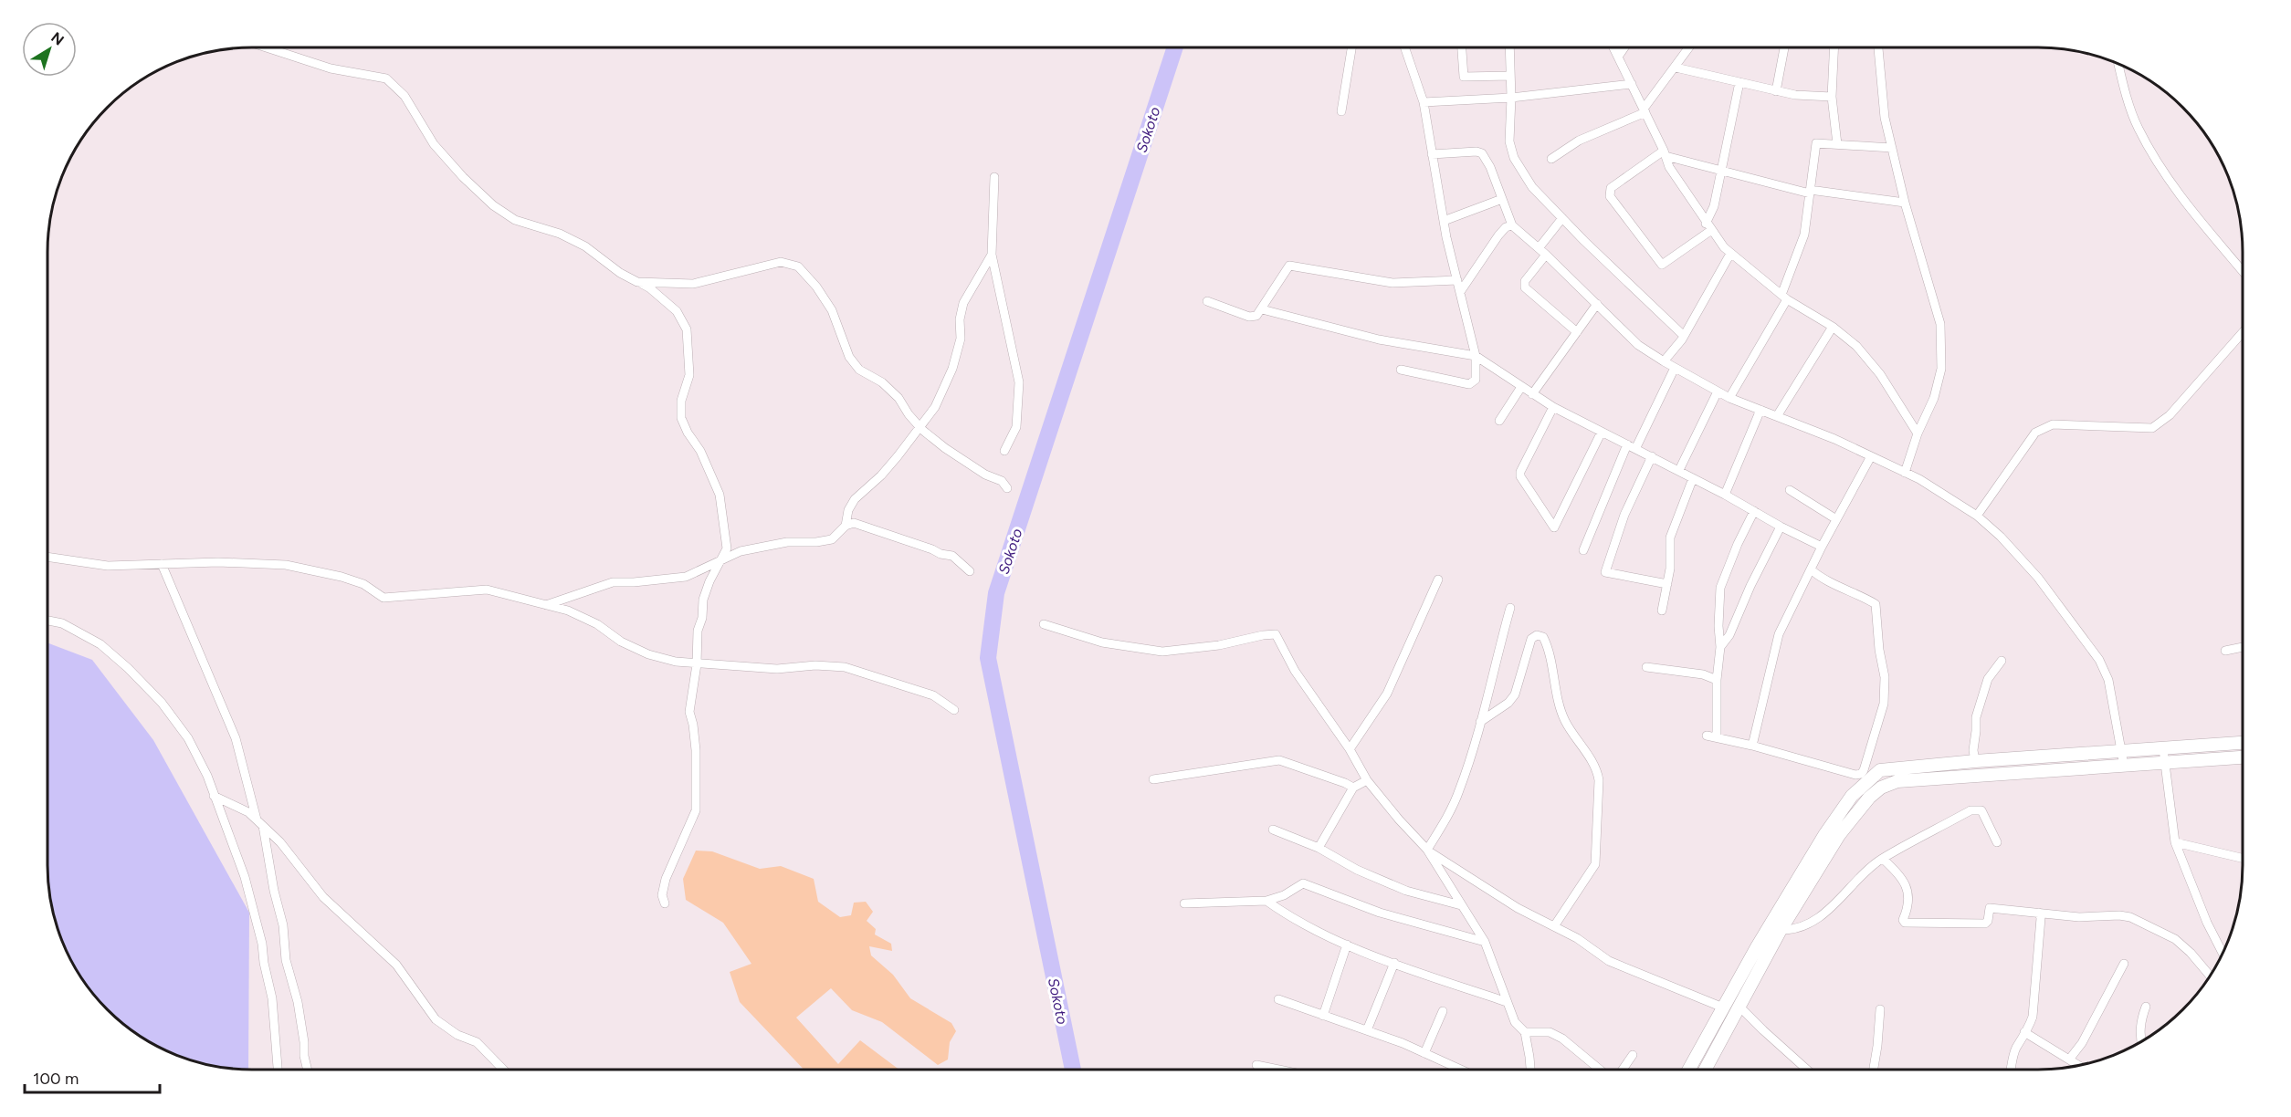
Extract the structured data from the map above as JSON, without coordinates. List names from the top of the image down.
{
  "water": ["Sokoto"],
  "scale_bar": "100 m",
  "north": "top right"
}
